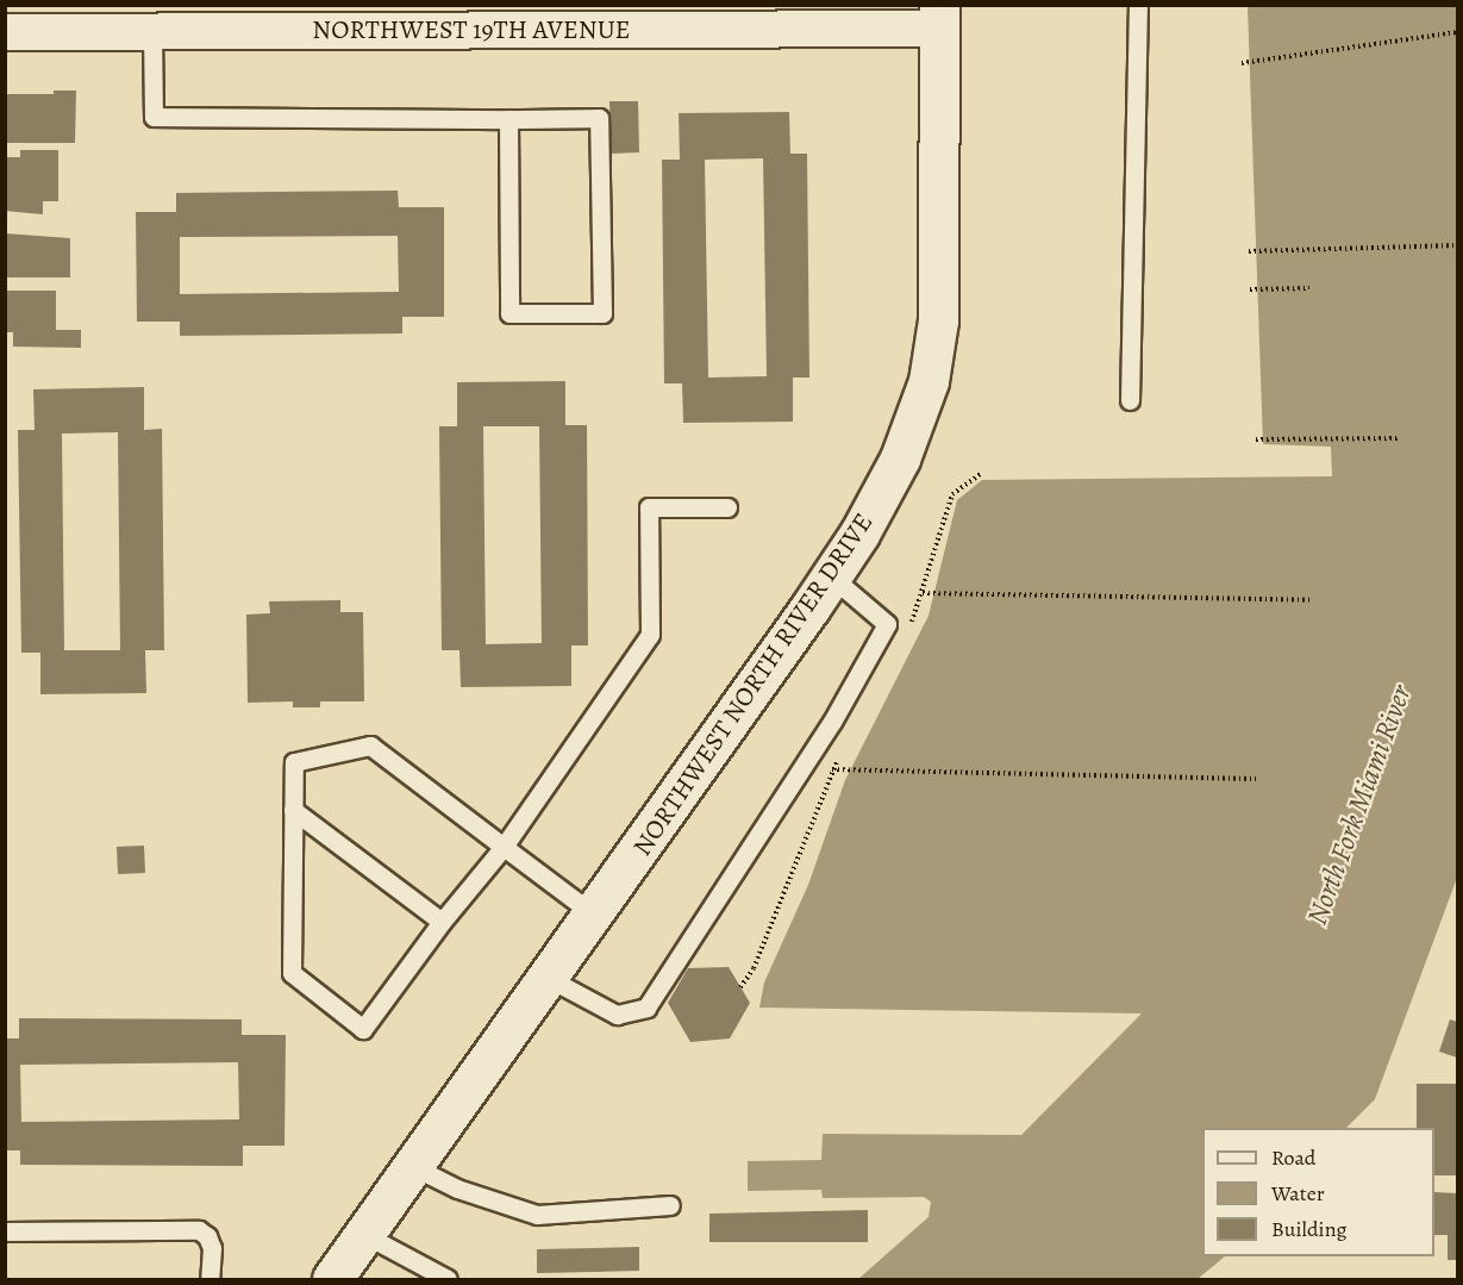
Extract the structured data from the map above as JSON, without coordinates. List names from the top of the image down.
{
  "streets": {
    "street": ["NORTHWEST 19TH AVENUE", "NORTHWEST NORTH RIVER DRIVE"]
  },
  "crossings": [
    ["NORTHWEST 19TH AVENUE", "NORTHWEST NORTH RIVER DRIVE"]
  ],
  "water": ["North Fork Miami River"],
  "legend": ["Road", "Water", "Building"]
}
